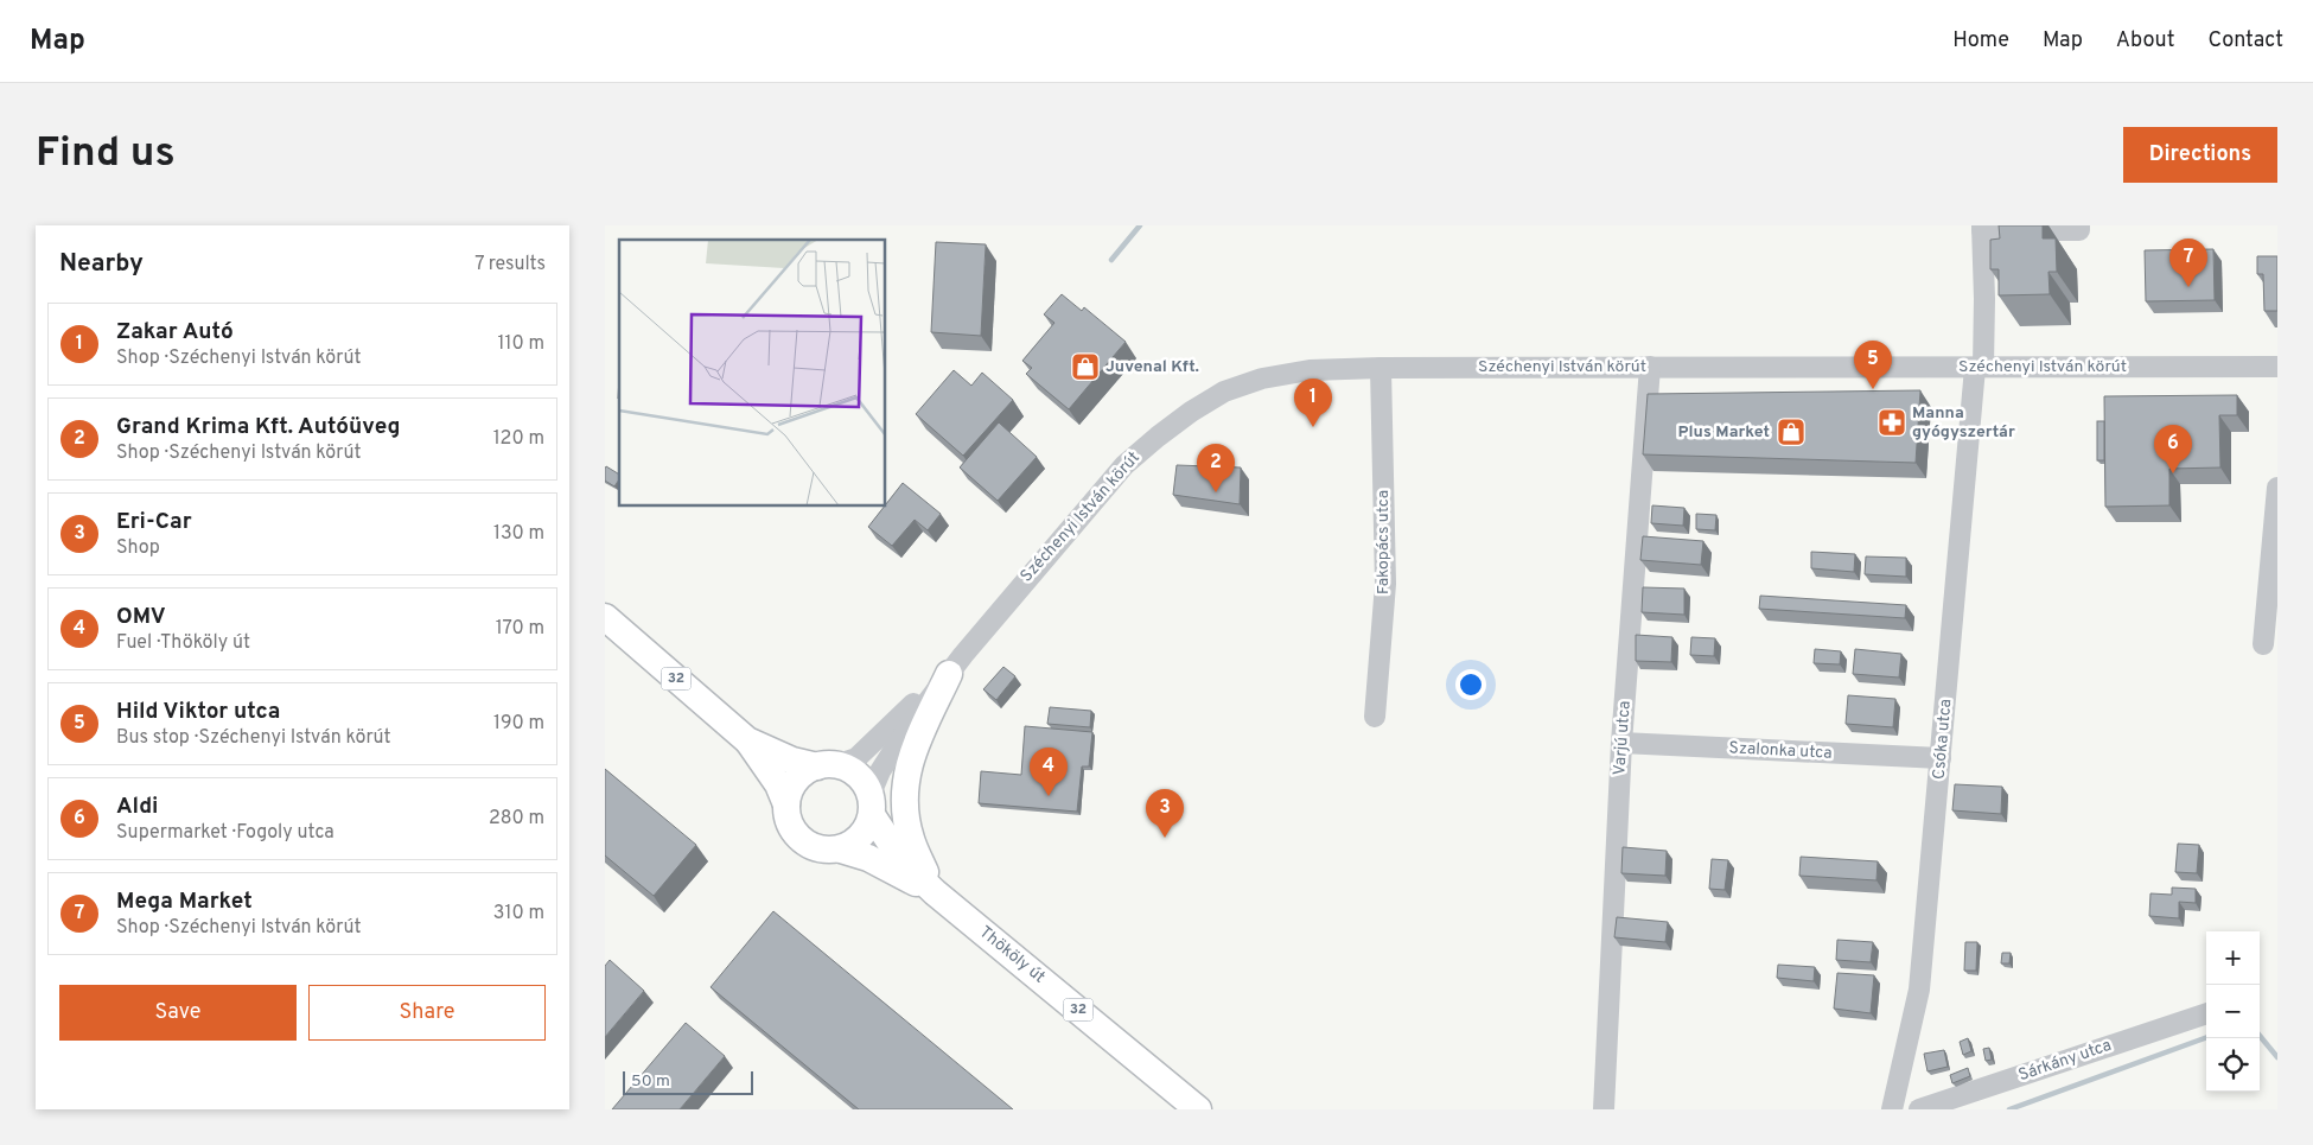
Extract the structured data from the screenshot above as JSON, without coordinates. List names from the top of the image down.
{
  "streets": {
    "main road": ["32", "Thököly út"],
    "street": [
      "Széchenyi István körút",
      "Fakopács utca",
      "Varjú utca",
      "Csóka utca",
      "Szalonka utca",
      "Sárkány utca"
    ]
  },
  "crossings": [
    ["Széchenyi István körút", "Fakopács utca"],
    ["Széchenyi István körút", "32"],
    ["Széchenyi István körút", "Varjú utca"],
    ["Széchenyi István körút", "Csóka utca"],
    ["Széchenyi István körút", "Thököly út"],
    ["32", "Thököly út"],
    ["Varjú utca", "Szalonka utca"],
    ["Csóka utca", "Szalonka utca"]
  ],
  "places": {
    "shop": ["Juvenal Kft.", "Plus Market"],
    "pharmacy": ["Manna gyógyszertár"]
  },
  "scale_bar": "50 m",
  "page": {
    "header": "Map",
    "nav": [
      "Home",
      "Map",
      "About",
      "Contact"
    ],
    "buttons": [
      "Directions",
      ["Save", "Share"]
    ],
    "title": "Find us",
    "heading": ["Nearby", "7 results"],
    "pins": [
      "7",
      "5",
      "1",
      "6",
      "2",
      "4",
      "3"
    ],
    "list": [
      {
        "mark": "1",
        "name": "Zakar Autó",
        "note": "Shop · Széchenyi István körút",
        "value": "110 m"
      },
      {
        "mark": "2",
        "name": "Grand Krima Kft. Autóüveg",
        "note": "Shop · Széchenyi István körút",
        "value": "120 m"
      },
      {
        "mark": "3",
        "name": "Eri-Car",
        "note": "Shop",
        "value": "130 m"
      },
      {
        "mark": "4",
        "name": "OMV",
        "note": "Fuel · Thököly út",
        "value": "170 m"
      },
      {
        "mark": "5",
        "name": "Hild Viktor utca",
        "note": "Bus stop · Széchenyi István körút",
        "value": "190 m"
      },
      {
        "mark": "6",
        "name": "Aldi",
        "note": "Supermarket · Fogoly utca",
        "value": "280 m"
      },
      {
        "mark": "7",
        "name": "Mega Market",
        "note": "Shop · Széchenyi István körút",
        "value": "310 m"
      }
    ],
    "map_buttons": ["+", "−"],
    "scale": "50 m"
  }
}
